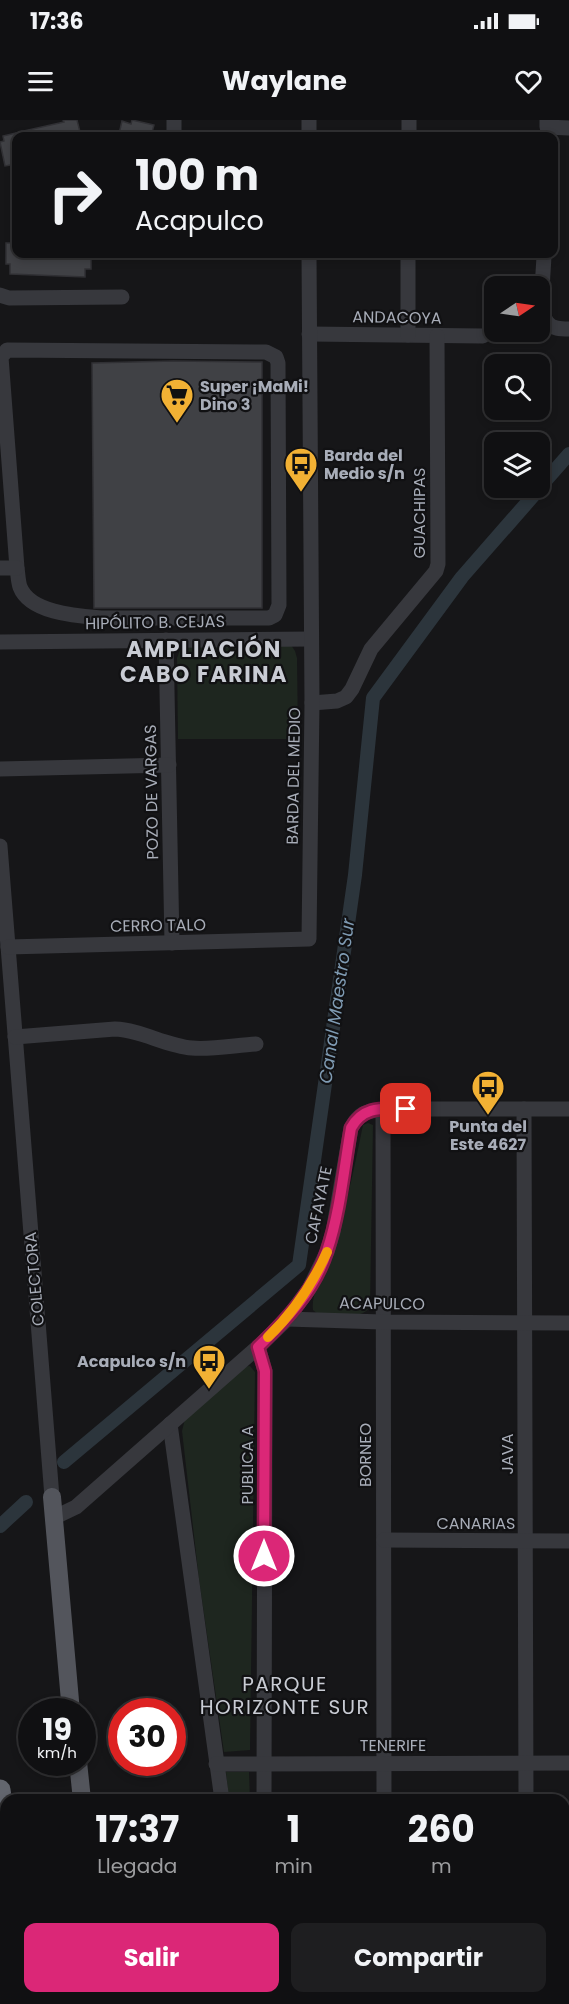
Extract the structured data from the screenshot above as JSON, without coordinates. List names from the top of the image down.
{
  "streets": {
    "main road": ["COLECTORA"],
    "street": [
      "ANDACOYA",
      "GUACHIPAS",
      "HIPÓLITO B. CEJAS",
      "BARDA DEL MEDIO",
      "POZO DE VARGAS",
      "CERRO TALO",
      "CAFAYATE",
      "ACAPULCO",
      "JAVA",
      "BORNEO",
      "PUBLICA A",
      "CANARIAS",
      "TENERIFE"
    ]
  },
  "crossings": [
    ["ANDACOYA", "GUACHIPAS"],
    ["ANDACOYA", "BARDA DEL MEDIO"],
    ["GUACHIPAS", "BARDA DEL MEDIO"],
    ["HIPÓLITO B. CEJAS", "BARDA DEL MEDIO"],
    ["HIPÓLITO B. CEJAS", "POZO DE VARGAS"],
    ["BARDA DEL MEDIO", "CERRO TALO"],
    ["POZO DE VARGAS", "CERRO TALO"],
    ["CERRO TALO", "COLECTORA"],
    ["CAFAYATE", "ACAPULCO"],
    ["CAFAYATE", "BORNEO"],
    ["ACAPULCO", "JAVA"],
    ["ACAPULCO", "BORNEO"],
    ["JAVA", "CANARIAS"],
    ["JAVA", "TENERIFE"],
    ["BORNEO", "CANARIAS"],
    ["BORNEO", "TENERIFE"],
    ["PUBLICA A", "TENERIFE"]
  ],
  "districts": ["AMPLIACIÓN CABO FARINA", "PARQUE HORIZONTE SUR"],
  "water": ["Canal Maestro Sur"],
  "places": {
    "supermarket": ["Super ¡MaMi! Dino 3"],
    "bus stop": ["Barda del Medio s/n", "Punta del Este 4627", "Acapulco s/n"]
  },
  "north": "right",
  "page": {
    "status": "17:36",
    "header": "Waylane",
    "turn": ["100 m", "Acapulco"],
    "speed": "19 km/h",
    "limit": "30",
    "eta": [
      "17:37",
      "Llegada",
      "1",
      "min",
      "260",
      "m"
    ],
    "buttons": ["Salir", "Compartir"]
  }
}
